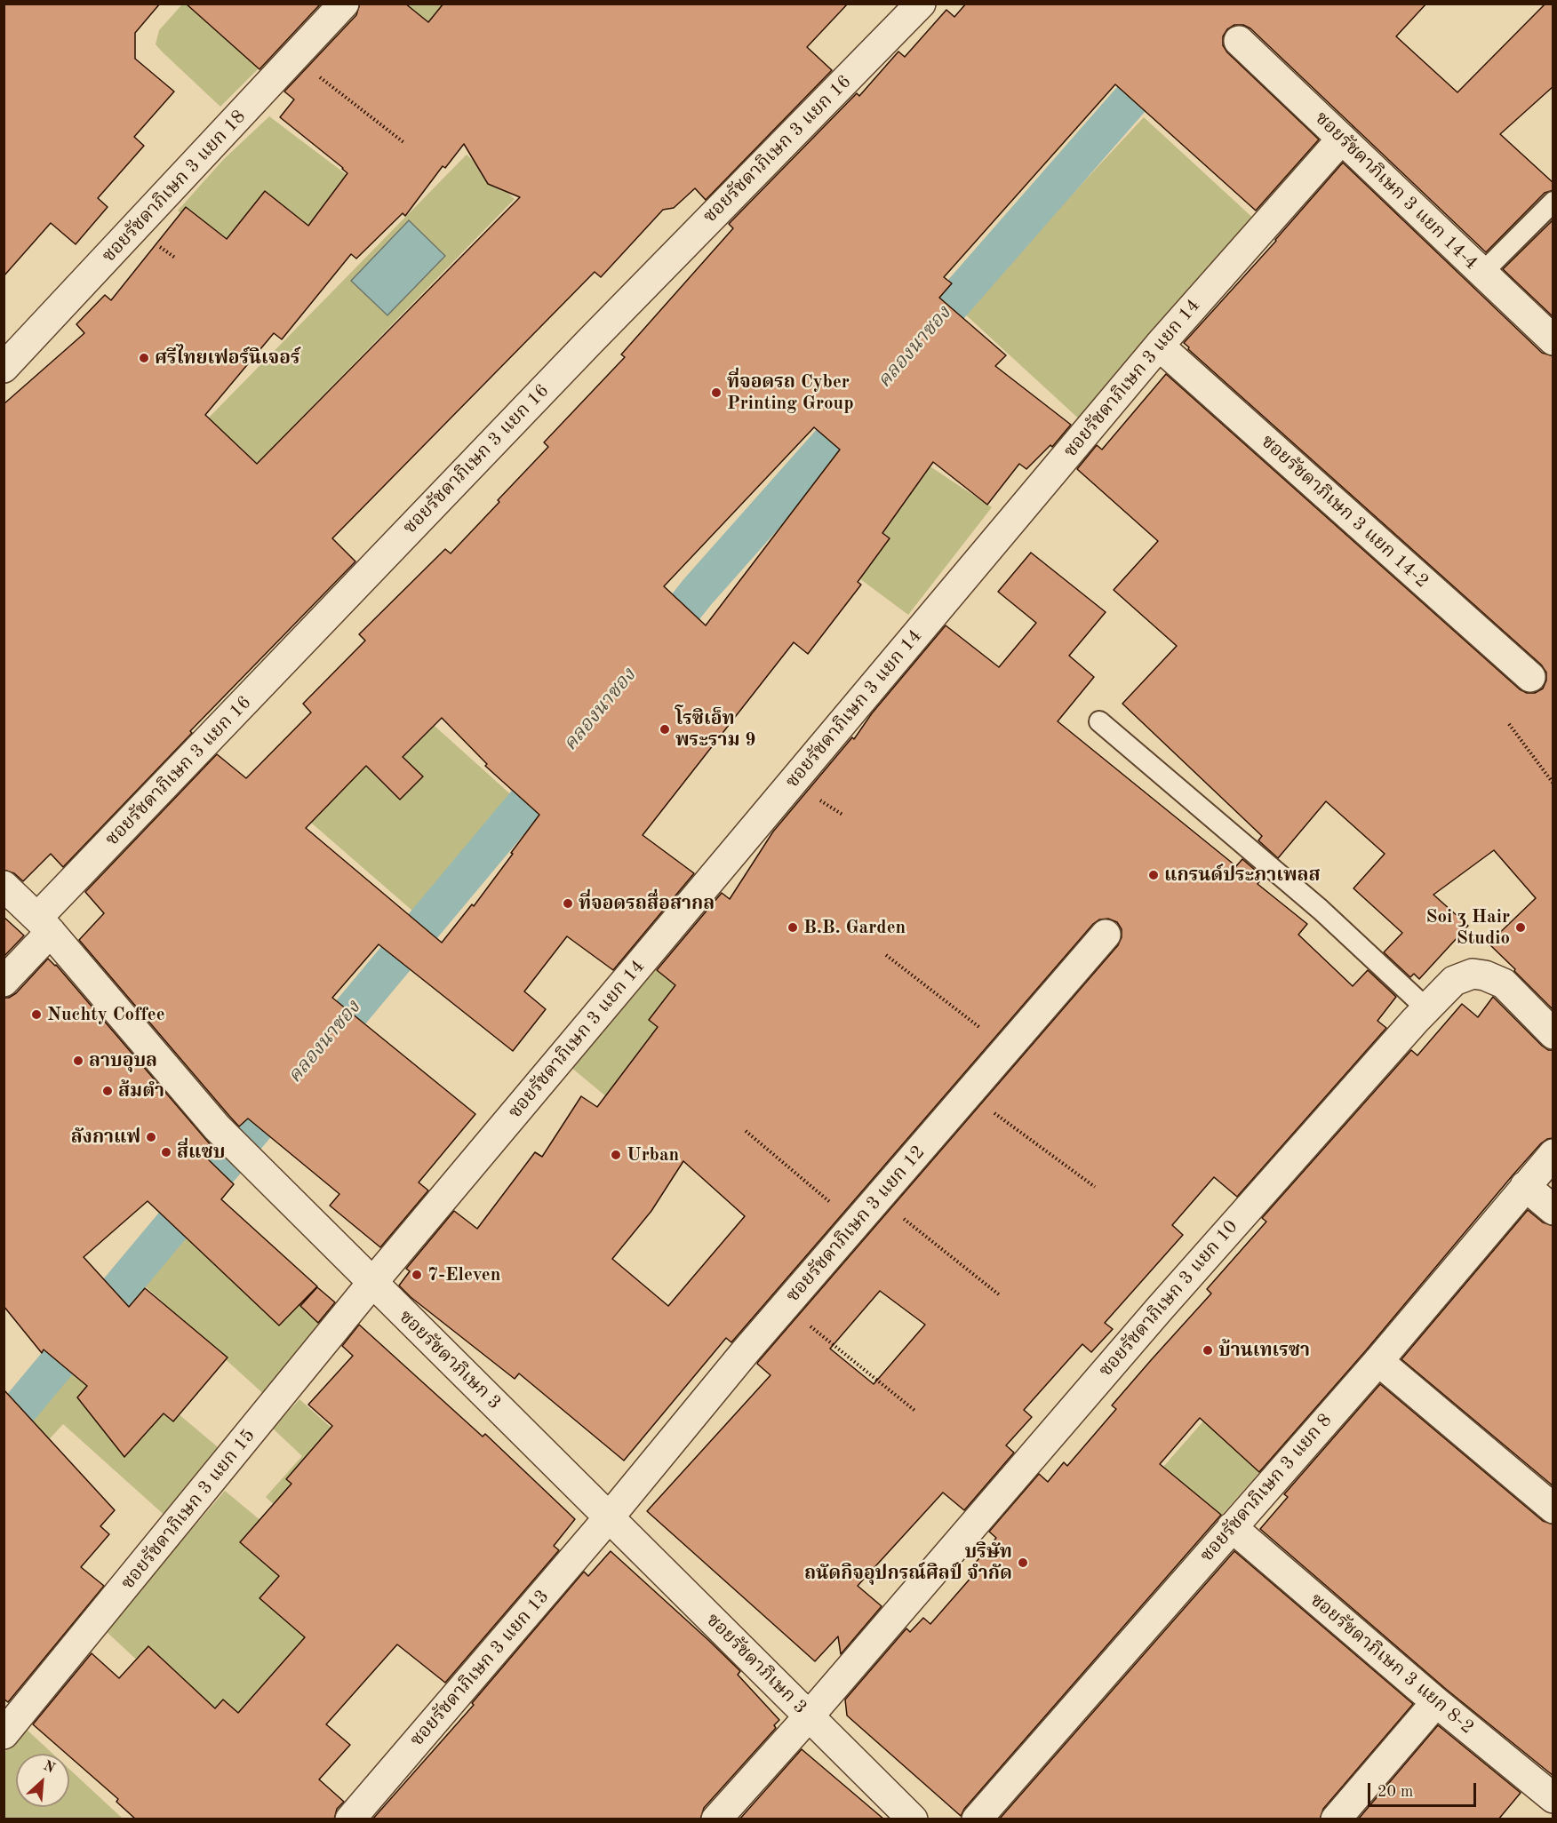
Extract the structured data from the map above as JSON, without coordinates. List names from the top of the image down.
{
  "streets": {
    "street": [
      "ซอยรัชดาภิเษก 3 แยก 16",
      "ซอยรัชดาภิเษก 3 แยก 18",
      "ซอยรัชดาภิเษก 3 แยก 14-4",
      "ซอยรัชดาภิเษก 3 แยก 14",
      "ซอยรัชดาภิเษก 3 แยก 14-2",
      "ซอยรัชดาภิเษก 3 แยก 12",
      "ซอยรัชดาภิเษก 3 แยก 10",
      "ซอยรัชดาภิเษก 3",
      "ซอยรัชดาภิเษก 3 แยก 8",
      "ซอยรัชดาภิเษก 3 แยก 15",
      "ซอยรัชดาภิเษก 3 แยก 8-2",
      "ซอยรัชดาภิเษก 3 แยก 13"
    ]
  },
  "crossings": [
    ["ซอยรัชดาภิเษก 3 แยก 16", "ซอยรัชดาภิเษก 3"],
    ["ซอยรัชดาภิเษก 3 แยก 14-4", "ซอยรัชดาภิเษก 3 แยก 14"],
    ["ซอยรัชดาภิเษก 3 แยก 14", "ซอยรัชดาภิเษก 3 แยก 14-2"],
    ["ซอยรัชดาภิเษก 3 แยก 14", "ซอยรัชดาภิเษก 3"],
    ["ซอยรัชดาภิเษก 3 แยก 14", "ซอยรัชดาภิเษก 3 แยก 15"],
    ["ซอยรัชดาภิเษก 3 แยก 12", "ซอยรัชดาภิเษก 3"],
    ["ซอยรัชดาภิเษก 3 แยก 12", "ซอยรัชดาภิเษก 3 แยก 13"],
    ["ซอยรัชดาภิเษก 3 แยก 10", "ซอยรัชดาภิเษก 3"],
    ["ซอยรัชดาภิเษก 3", "ซอยรัชดาภิเษก 3 แยก 15"],
    ["ซอยรัชดาภิเษก 3", "ซอยรัชดาภิเษก 3 แยก 13"],
    ["ซอยรัชดาภิเษก 3 แยก 8", "ซอยรัชดาภิเษก 3 แยก 8-2"]
  ],
  "water": ["คลองนาซอง"],
  "places": [
    "ศรีไทยเฟอร์นิเจอร์",
    "ที่จอดรถ Cyber Printing Group",
    "โรซิเอ็ท พระราม 9",
    "แกรนด์ประภาเพลส",
    "ที่จอดรถสื่อสากล",
    "B.B. Garden",
    "Soi ʒ Hair Studio",
    "Nuchty Coffee",
    "ลาบอุบล",
    "ส้มตำ",
    "ลังกาแฟ",
    "สี่แซบ",
    "Urban",
    "7-Eleven",
    "บ้านเทเรซา",
    "บริษัท ถนัดกิจอุปกรณ์ศิลป์ จำกัด"
  ],
  "scale_bar": "20 m",
  "north": "top right"
}
